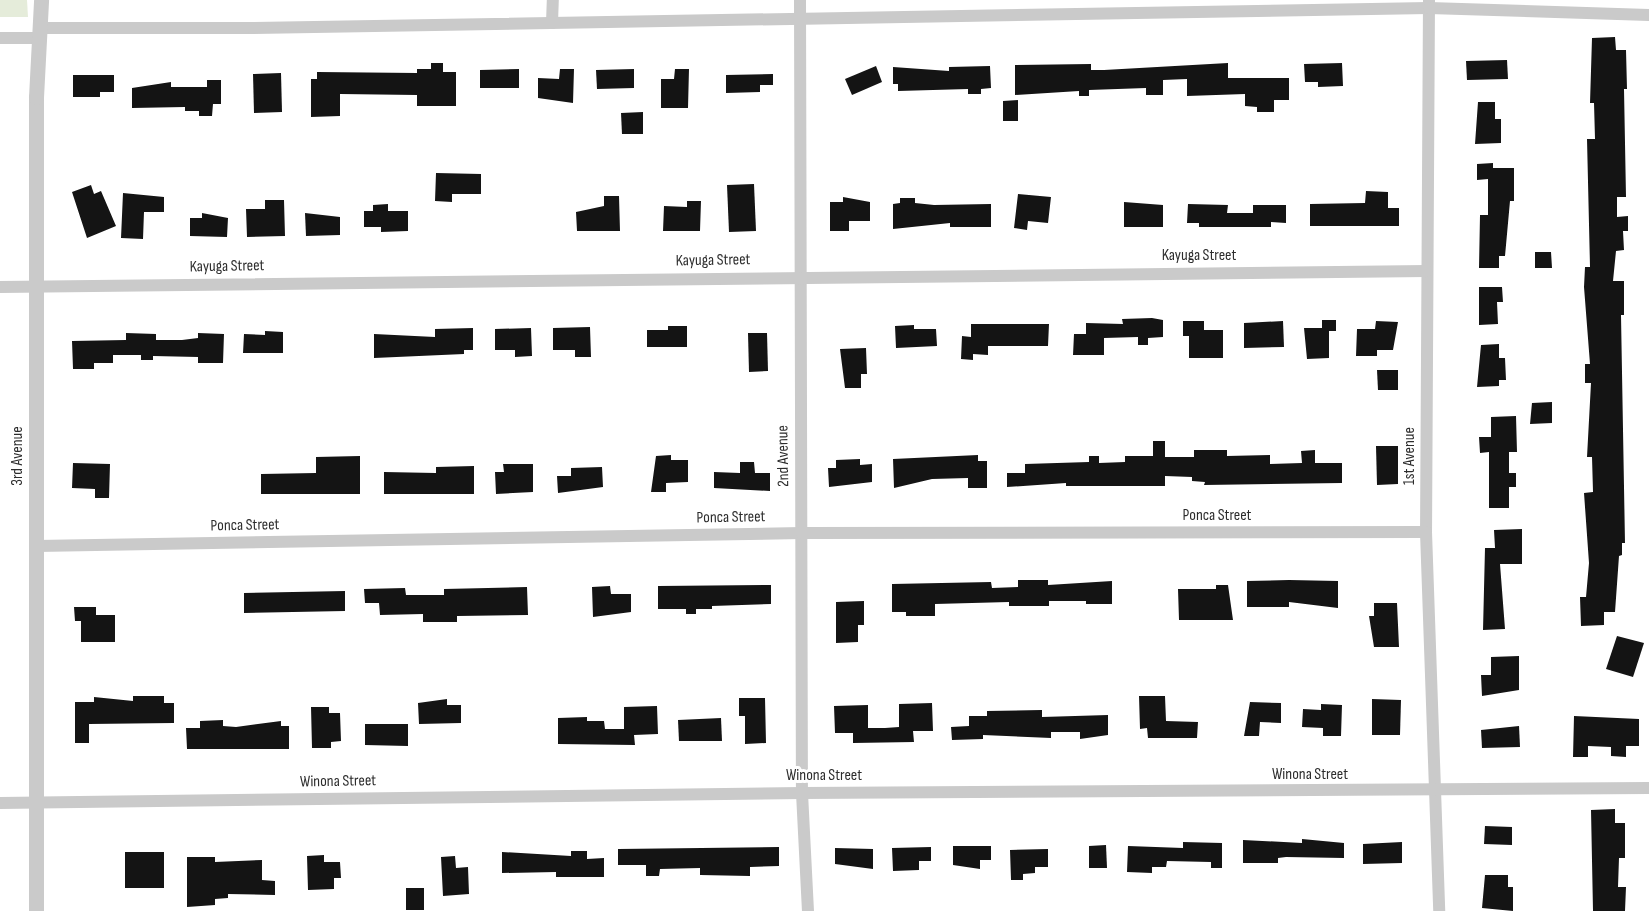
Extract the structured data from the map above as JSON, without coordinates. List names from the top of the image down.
{
  "streets": {
    "street": [
      "Kayuga Street",
      "3rd Avenue",
      "2nd Avenue",
      "1st Avenue",
      "Ponca Street",
      "Winona Street"
    ]
  },
  "crossings": [
    ["Kayuga Street", "3rd Avenue"],
    ["Kayuga Street", "2nd Avenue"],
    ["Kayuga Street", "1st Avenue"],
    ["3rd Avenue", "Ponca Street"],
    ["3rd Avenue", "Winona Street"],
    ["2nd Avenue", "Ponca Street"],
    ["2nd Avenue", "Winona Street"],
    ["1st Avenue", "Ponca Street"],
    ["1st Avenue", "Winona Street"]
  ]
}
